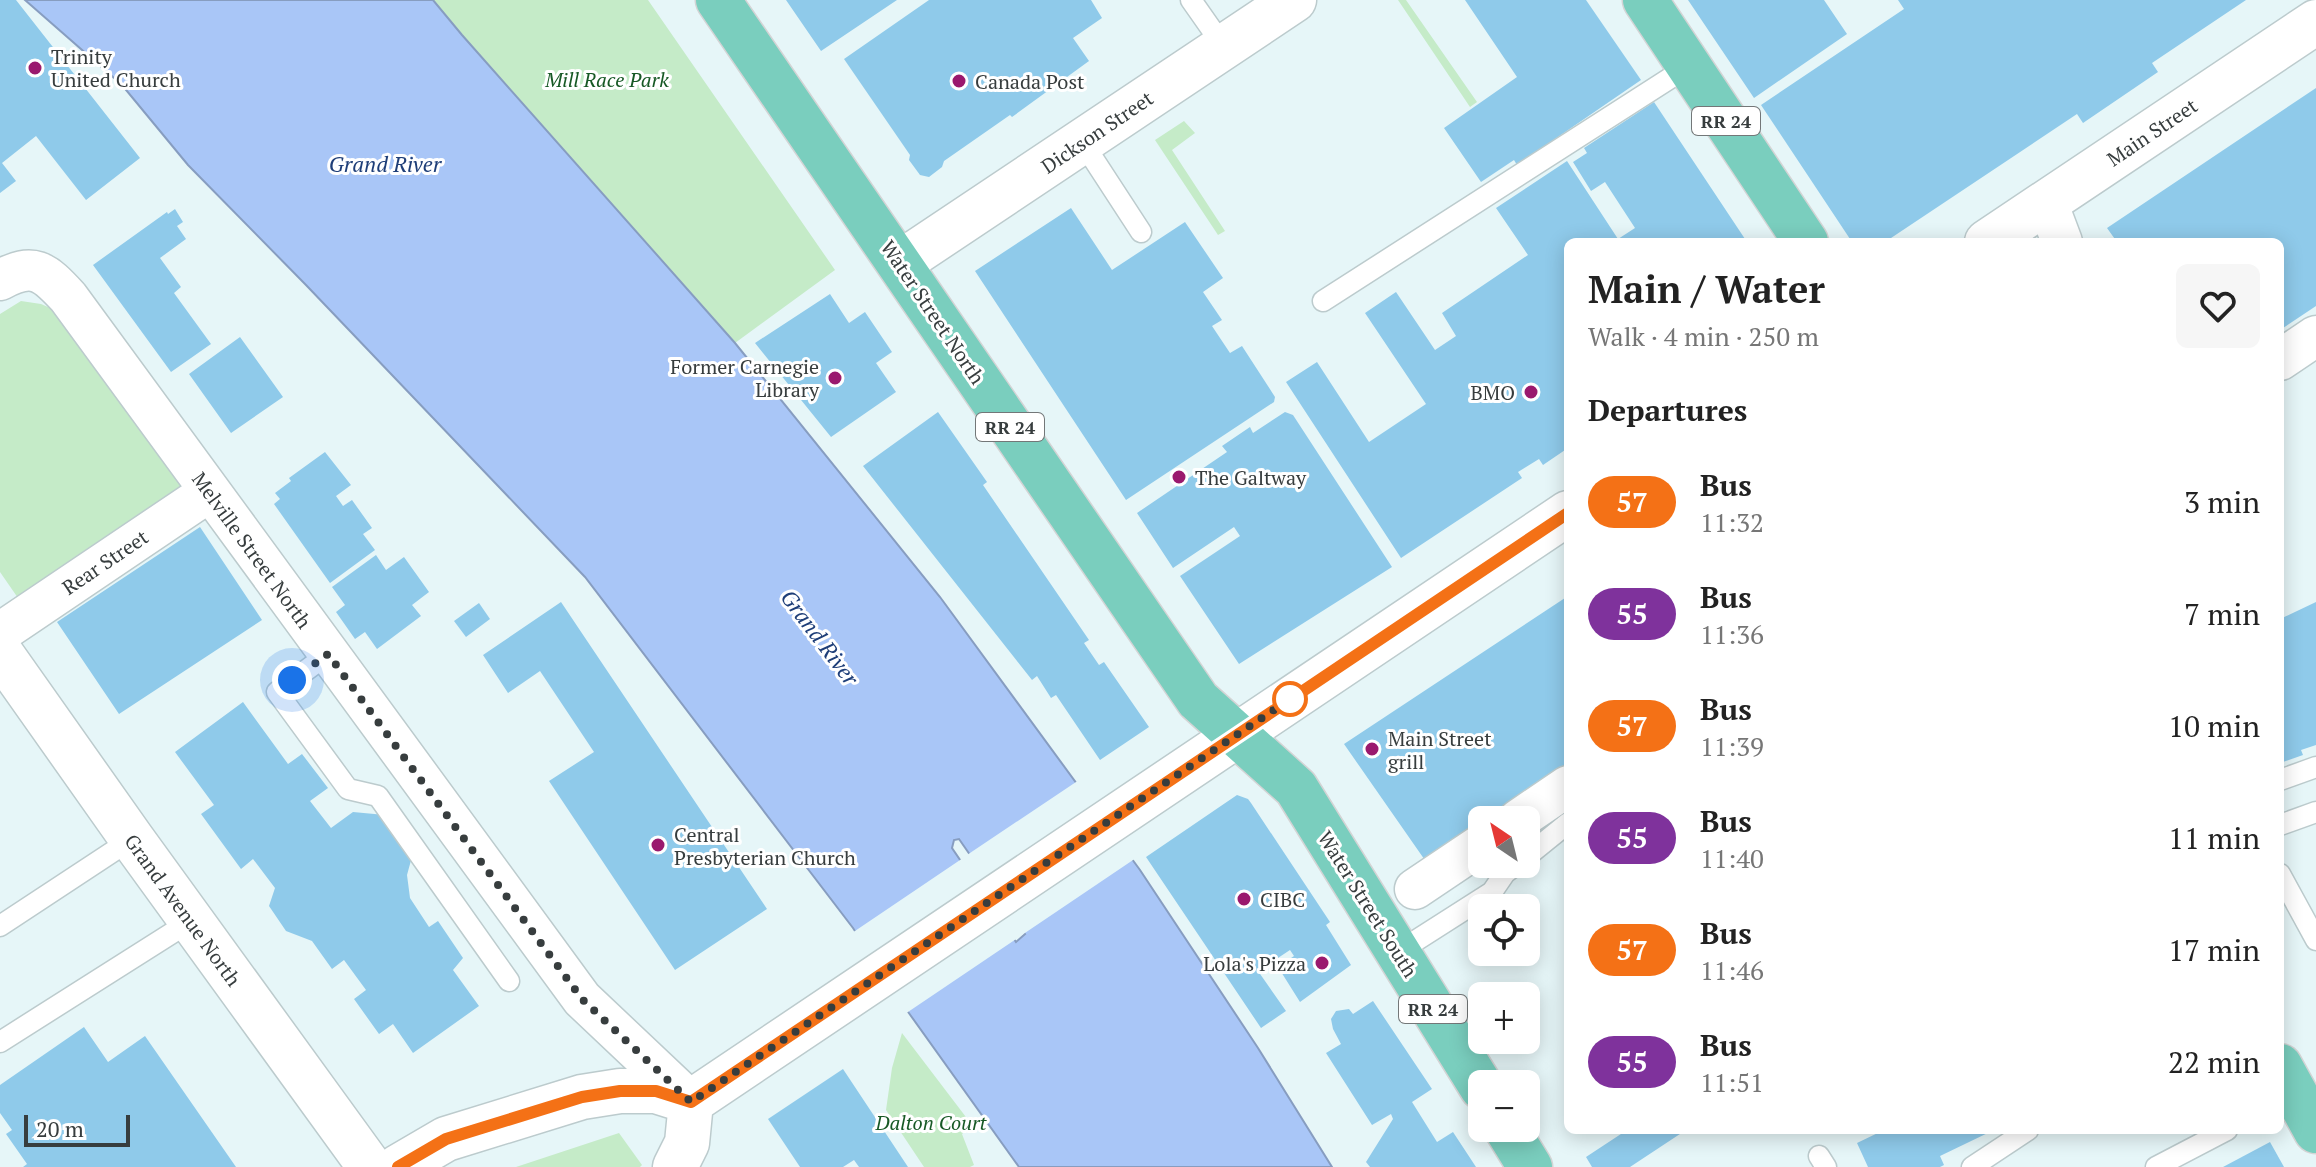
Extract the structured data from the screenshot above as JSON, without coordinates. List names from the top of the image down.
{
  "streets": {
    "main road": ["RR 24", "Water Street North", "Water Street South"],
    "street": [
      "Dickson Street",
      "Main Street",
      "Melville Street North",
      "Rear Street",
      "Grand Avenue North"
    ]
  },
  "crossings": [
    ["Dickson Street", "Water Street North"],
    ["Water Street North", "Water Street South"],
    ["Melville Street North", "Rear Street"]
  ],
  "water": ["Grand River"],
  "parks": ["Mill Race Park", "Dalton Court"],
  "places": [
    "Trinity United Church",
    "Canada Post",
    "Former Carnegie Library",
    "BMO",
    "The Galtway",
    "Main Street grill",
    "Central Presbyterian Church",
    "CIBC",
    "Lola's Pizza"
  ],
  "lines": ["bus line 57"],
  "scale_bar": "20 m",
  "north": "top left",
  "page": {
    "heading": [
      ["Main / Water", "Walk · 4 min · 250 m"],
      "Departures"
    ],
    "list": [
      {
        "mark": "57",
        "name": "Bus",
        "note": "11:32",
        "value": "3 min"
      },
      {
        "mark": "55",
        "name": "Bus",
        "note": "11:36",
        "value": "7 min"
      },
      {
        "mark": "57",
        "name": "Bus",
        "note": "11:39",
        "value": "10 min"
      },
      {
        "mark": "55",
        "name": "Bus",
        "note": "11:40",
        "value": "11 min"
      },
      {
        "mark": "57",
        "name": "Bus",
        "note": "11:46",
        "value": "17 min"
      },
      {
        "mark": "55",
        "name": "Bus",
        "note": "11:51",
        "value": "22 min"
      }
    ],
    "map_buttons": ["+", "−"],
    "scale": "20 m"
  }
}
